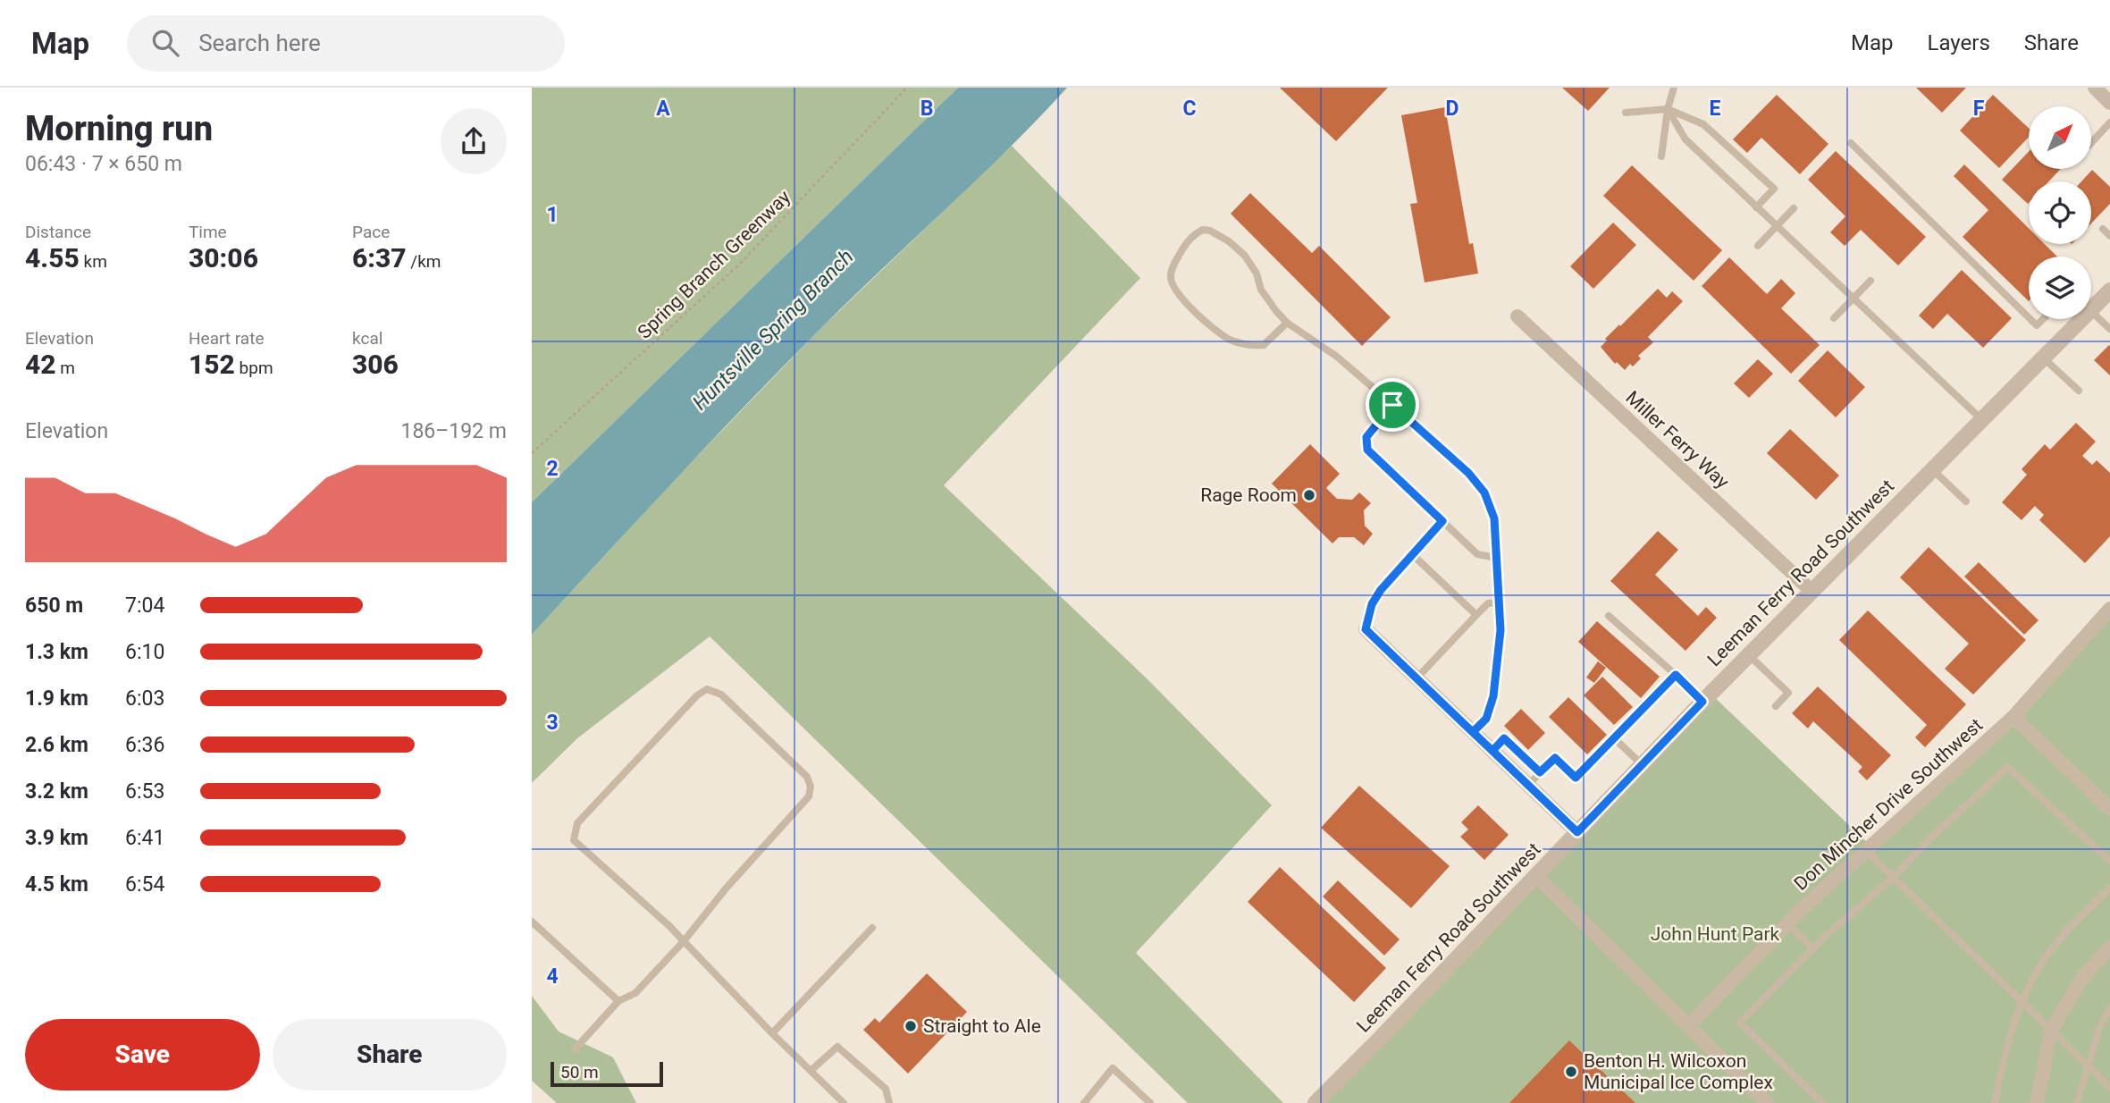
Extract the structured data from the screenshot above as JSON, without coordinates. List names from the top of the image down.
{
  "streets": {
    "street": ["Miller Ferry Way", "Leeman Ferry Road Southwest", "Don Mincher Drive Southwest"],
    "path": ["Spring Branch Greenway"]
  },
  "crossings": [
    ["Miller Ferry Way", "Leeman Ferry Road Southwest"]
  ],
  "water": ["Huntsville Spring Branch"],
  "parks": ["John Hunt Park"],
  "places": ["Rage Room", "Straight to Ale", "Benton H. Wilcoxon Municipal Ice Complex"],
  "scale_bar": "50 m",
  "north": "top right",
  "page": {
    "header": "Map",
    "search": "Search here",
    "nav": ["Map", "Layers", "Share"],
    "heading": ["Morning run", "06:43 · 7 × 650 m"],
    "stats": [
      ["Distance", "4.55 km"],
      ["Time", "30:06"],
      ["Pace", "6:37 /km"],
      ["Elevation", "42 m"],
      ["Heart rate", "152 bpm"],
      ["kcal", "306"]
    ],
    "chart": ["Elevation", "186–192 m"],
    "list": [
      {
        "name": "650 m",
        "note": "7:04"
      },
      {
        "name": "1.3 km",
        "note": "6:10"
      },
      {
        "name": "1.9 km",
        "note": "6:03"
      },
      {
        "name": "2.6 km",
        "note": "6:36"
      },
      {
        "name": "3.2 km",
        "note": "6:53"
      },
      {
        "name": "3.9 km",
        "note": "6:41"
      },
      {
        "name": "4.5 km",
        "note": "6:54"
      }
    ],
    "buttons": ["Save", "Share"],
    "scale": "50 m"
  },
  "grid": {
    "columns": [
      "A",
      "B",
      "C",
      "D",
      "E",
      "F"
    ],
    "rows": [
      "1",
      "2",
      "3",
      "4"
    ]
  }
}
